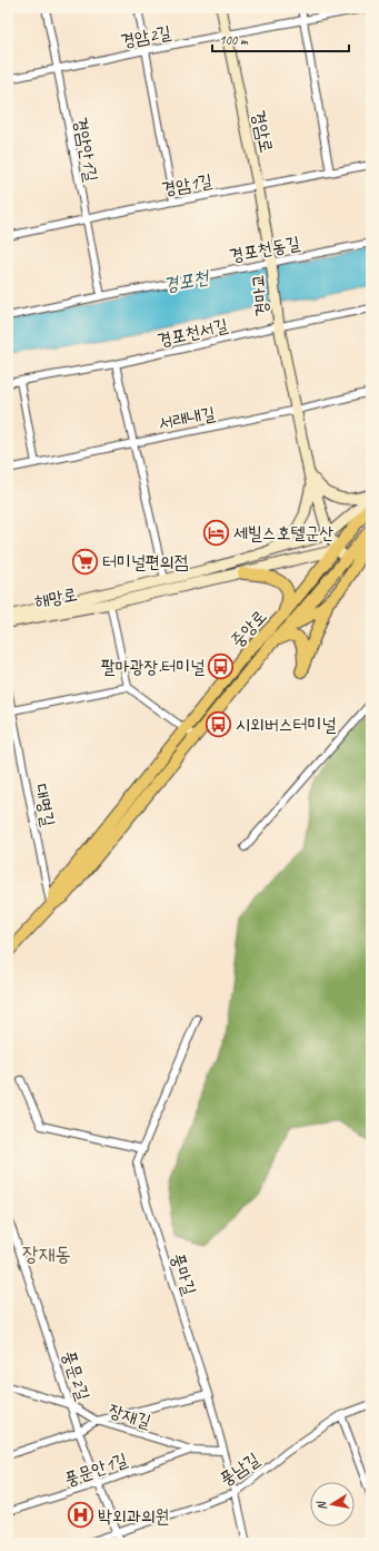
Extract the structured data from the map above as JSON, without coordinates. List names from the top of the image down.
{
  "streets": {
    "main road": ["중앙로"],
    "street": [
      "경암2길",
      "경암로",
      "경암안1길",
      "경암1길",
      "경포천동길",
      "경마교",
      "경포천서길",
      "서래내길",
      "해망로",
      "대명길",
      "풍마길",
      "풍문2길",
      "장재길",
      "풍문안1길",
      "풍남길"
    ]
  },
  "crossings": [
    ["경암2길", "경암로"],
    ["경암2길", "경암안1길"],
    ["경암로", "경암1길"],
    ["경암로", "경포천동길"],
    ["경암로", "경마교"],
    ["경암안1길", "경암1길"],
    ["경암안1길", "경포천동길"],
    ["경포천동길", "경마교"],
    ["경마교", "경포천서길"],
    ["해망로", "중앙로"],
    ["중앙로", "대명길"],
    ["풍마길", "장재길"],
    ["풍마길", "풍남길"],
    ["풍문2길", "장재길"],
    ["풍문2길", "풍문안1길"],
    ["풍문2길", "풍남길"],
    ["장재길", "풍문안1길"]
  ],
  "districts": ["장재동"],
  "water": ["경포천"],
  "places": {
    "hotel": ["세빌스호텔군산"],
    "supermarket": ["터미널편의점"],
    "bus stop": ["팔마광장.터미널", "시외버스터미널"],
    "hospital": ["박외과의원"]
  },
  "scale_bar": "100 m",
  "north": "left"
}
